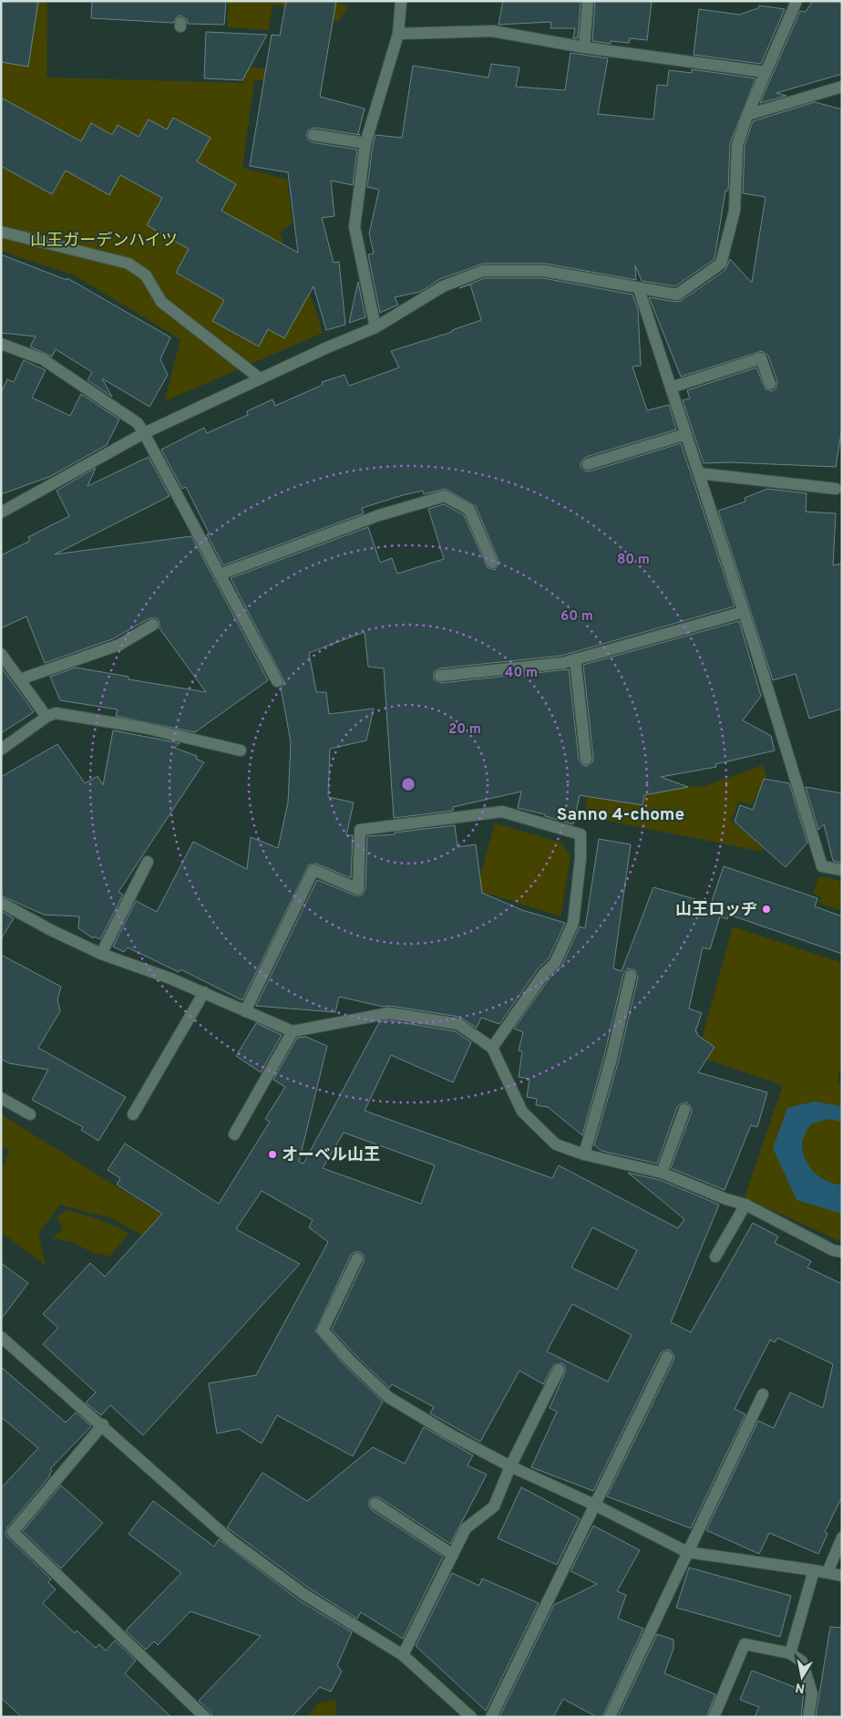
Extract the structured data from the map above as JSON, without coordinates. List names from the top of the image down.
{
  "districts": ["Sanno 4-chome"],
  "parks": ["山王ガーデンハイツ"],
  "places": ["山王ロッヂ", "オーベル山王"],
  "north": "bottom",
  "rings": [
    "80 m",
    "60 m",
    "40 m",
    "20 m"
  ]
}
